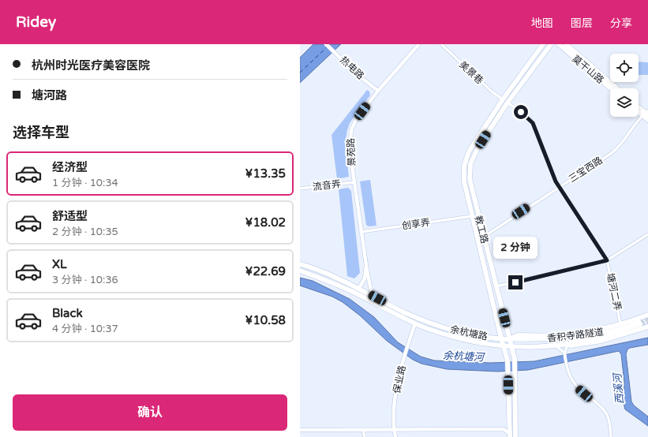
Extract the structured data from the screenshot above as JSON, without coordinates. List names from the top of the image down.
{
  "streets": {
    "main road": [
      "莫干山路",
      "教工路",
      "余杭塘路",
      "香积寺路隧道"
    ],
    "street": [
      "热电路",
      "美景巷",
      "景苑路",
      "三宝西路",
      "流音弄",
      "创享弄",
      "塘河二弄",
      "保业路"
    ]
  },
  "crossings": [
    ["热电路", "景苑路"],
    ["美景巷", "教工路"],
    ["景苑路", "流音弄"],
    ["景苑路", "创享弄"],
    ["景苑路", "余杭塘路"],
    ["三宝西路", "教工路"],
    ["三宝西路", "塘河二弄"],
    ["创享弄", "教工路"],
    ["教工路", "塘河二弄"],
    ["教工路", "余杭塘路"],
    ["教工路", "香积寺路隧道"],
    ["塘河二弄", "余杭塘路"],
    ["余杭塘路", "香积寺路隧道"],
    ["余杭塘路", "保业路"]
  ],
  "water": ["余杭塘河", "西溪河"],
  "page": {
    "header": "Ridey",
    "nav": ["地图", "图层", "分享"],
    "banner": ["杭州时光医疗美容医院", "塘河路"],
    "heading": "选择车型",
    "list": [
      {
        "name": "经济型",
        "note": "1 分钟 · 10:34",
        "value": "¥13.35"
      },
      {
        "name": "舒适型",
        "note": "2 分钟 · 10:35",
        "value": "¥18.02"
      },
      {
        "name": "XL",
        "note": "3 分钟 · 10:36",
        "value": "¥22.69"
      },
      {
        "name": "Black",
        "note": "4 分钟 · 10:37",
        "value": "¥10.58"
      }
    ],
    "bubble": "2 分钟",
    "buttons": "确认"
  }
}
